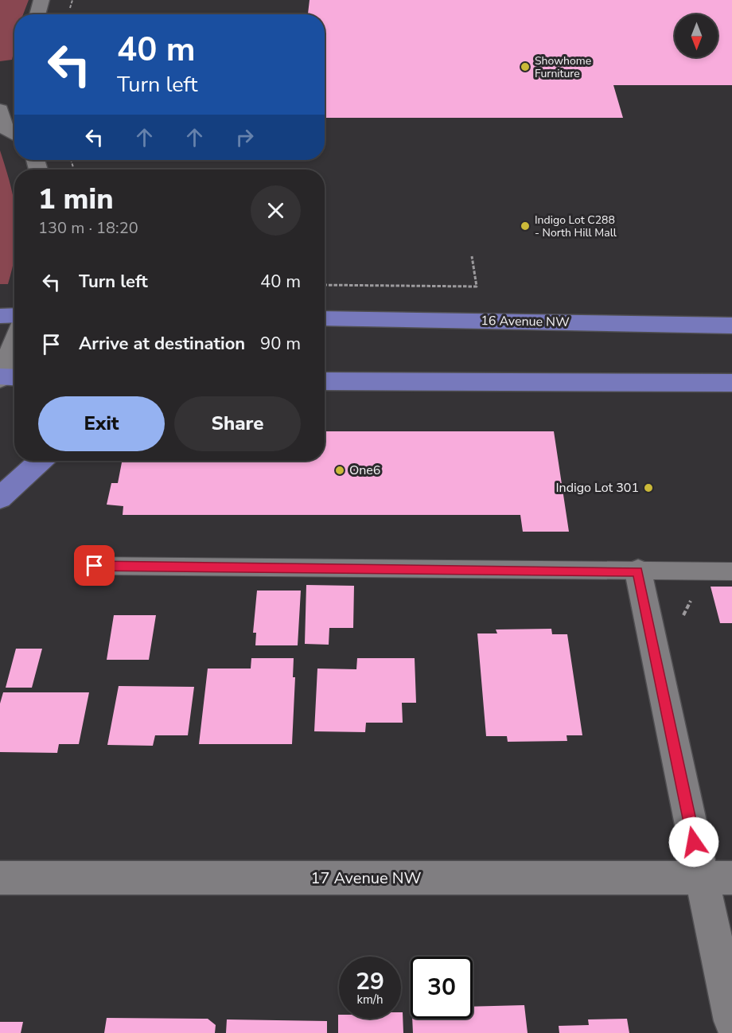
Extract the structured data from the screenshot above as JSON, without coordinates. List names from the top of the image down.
{
  "streets": {
    "highway": ["16 Avenue NW"],
    "street": ["17 Avenue NW"]
  },
  "places": [
    "Showhome Furniture",
    "Indigo Lot C288 - North Hill Mall",
    "One6",
    "Indigo Lot 301"
  ],
  "north": "bottom",
  "page": {
    "turn": ["40 m", "Turn left"],
    "heading": ["1 min", "130 m · 18:20"],
    "list": [
      {
        "name": "Turn left",
        "value": "40 m"
      },
      {
        "name": "Arrive at destination",
        "value": "90 m"
      }
    ],
    "buttons": ["Exit", "Share"],
    "speed": "29 km/h",
    "limit": "30"
  }
}
